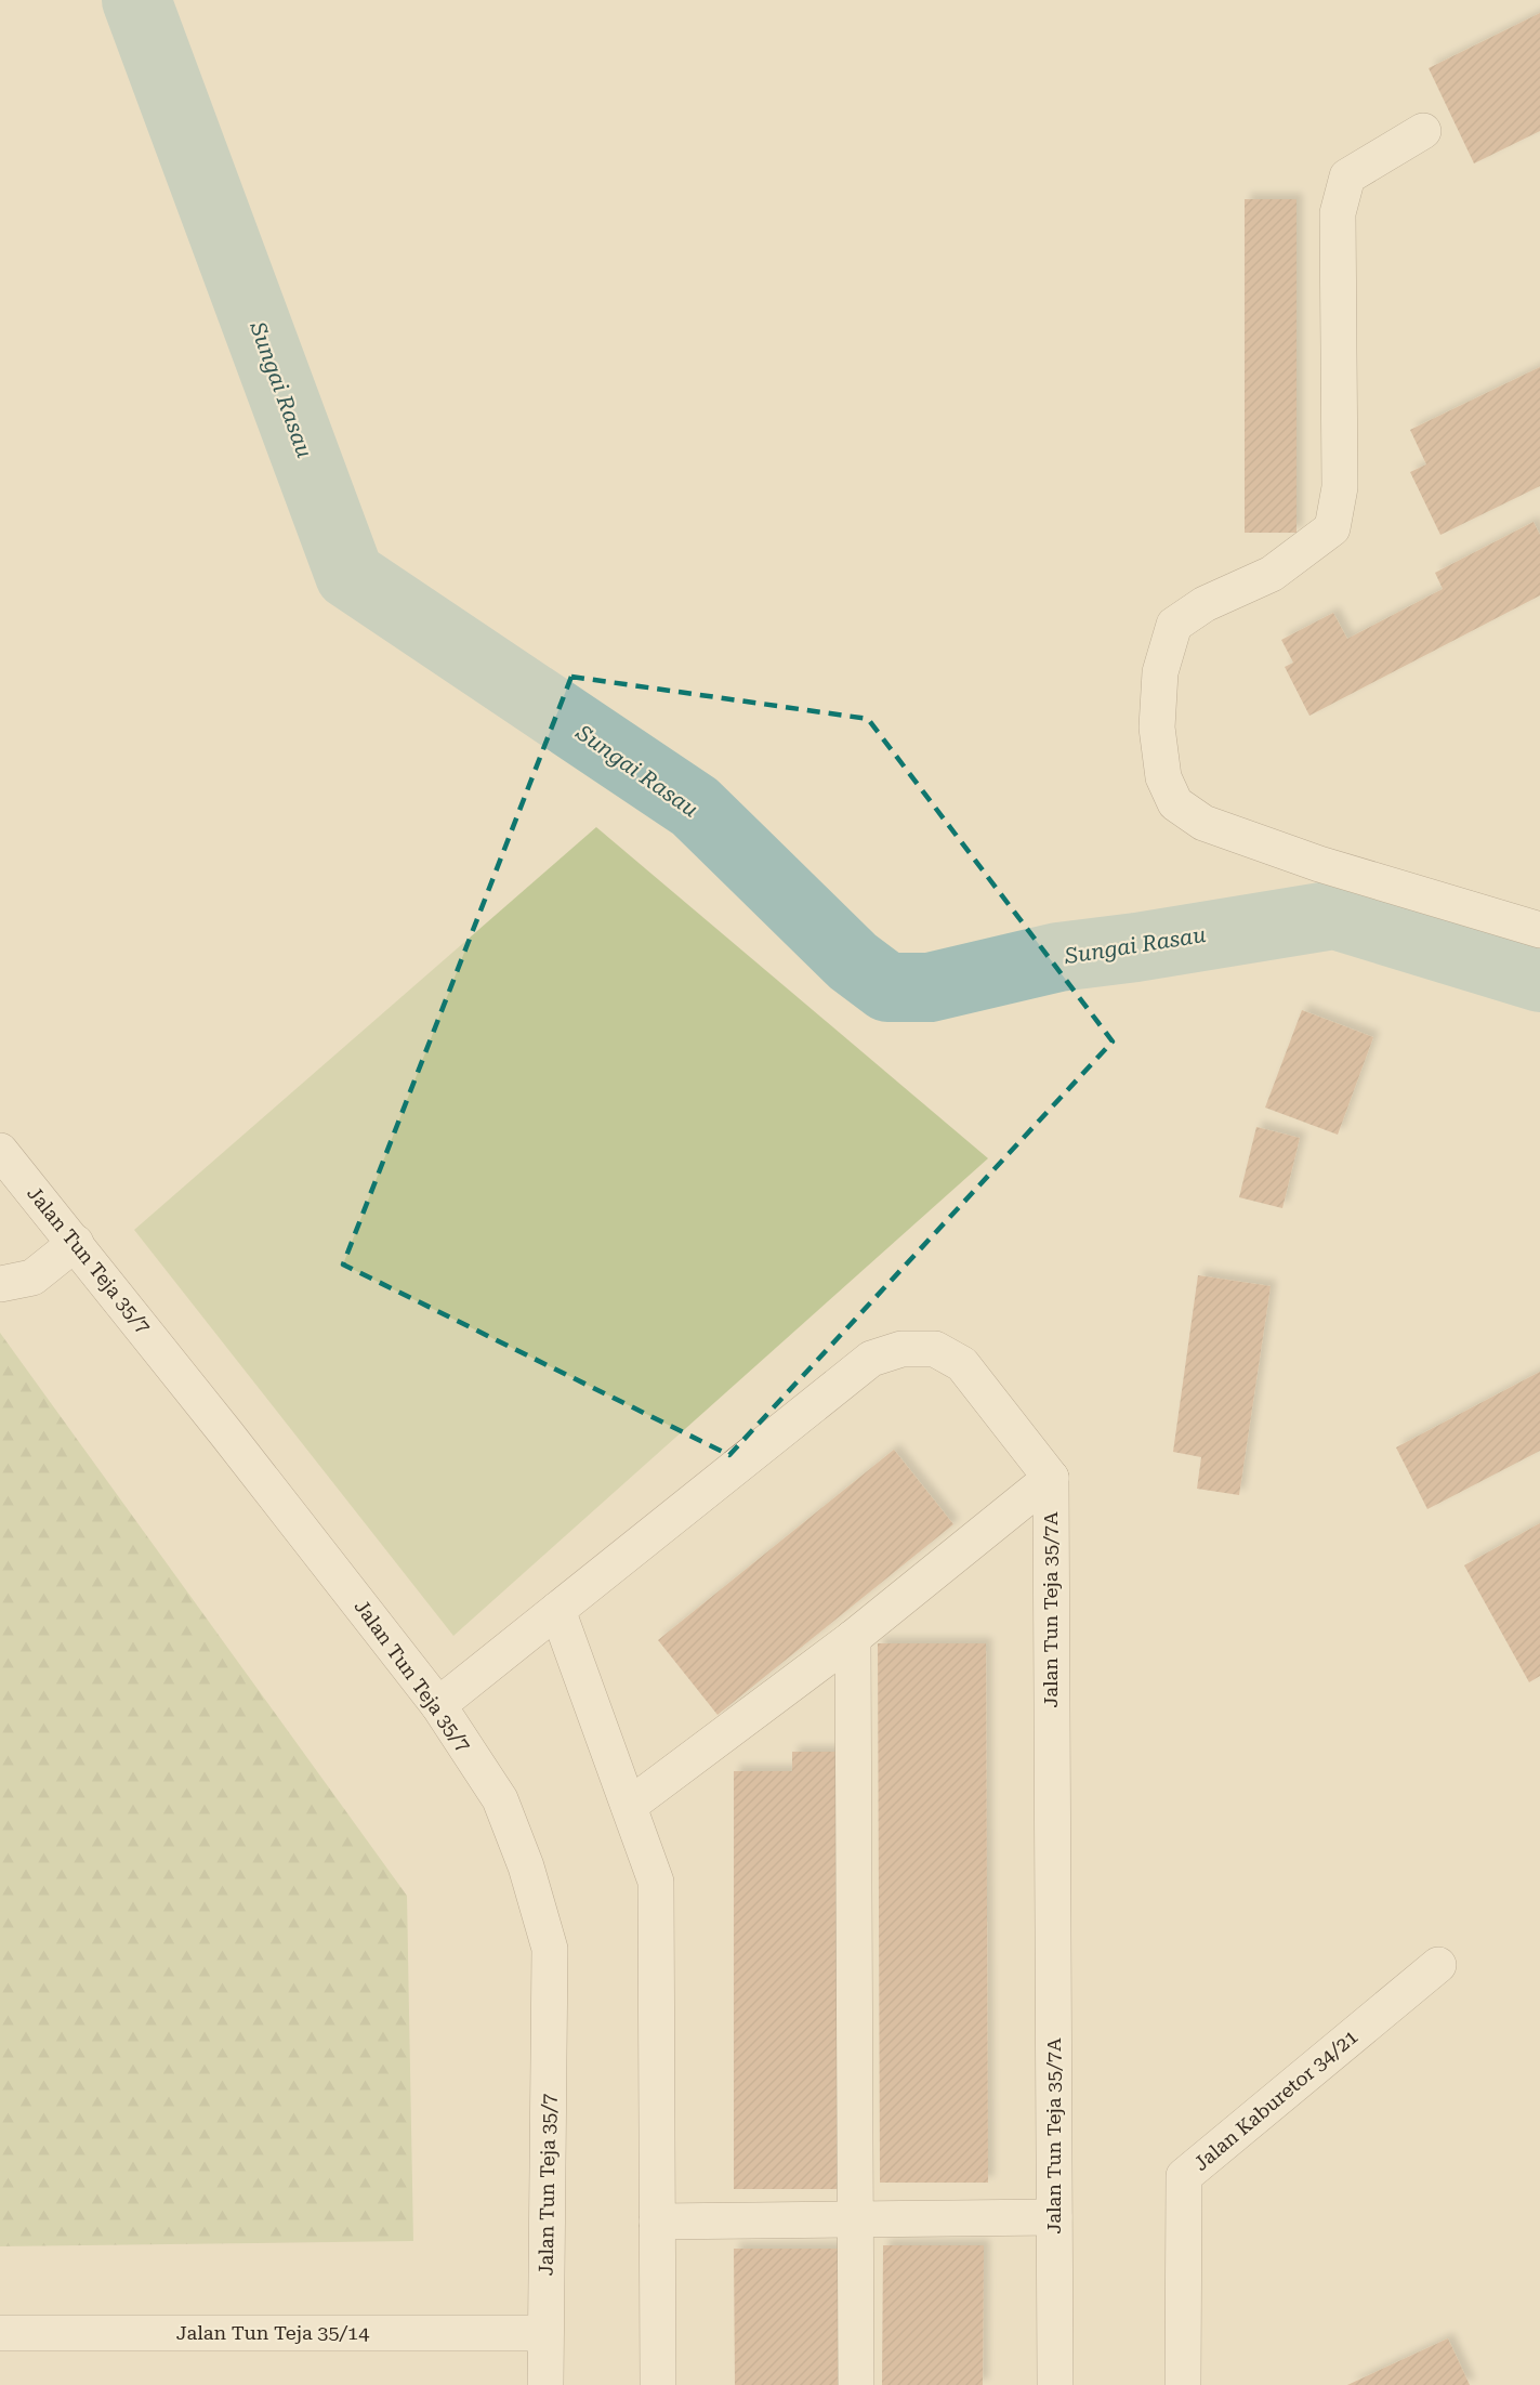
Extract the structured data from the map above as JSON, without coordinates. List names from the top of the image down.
{
  "streets": {
    "street": [
      "Jalan Tun Teja 35/7",
      "Jalan Tun Teja 35/7A",
      "Jalan Kaburetor 34/21",
      "Jalan Tun Teja 35/14"
    ]
  },
  "crossings": [
    ["Jalan Tun Teja 35/7", "Jalan Tun Teja 35/14"]
  ],
  "water": ["Sungai Rasau"]
}
